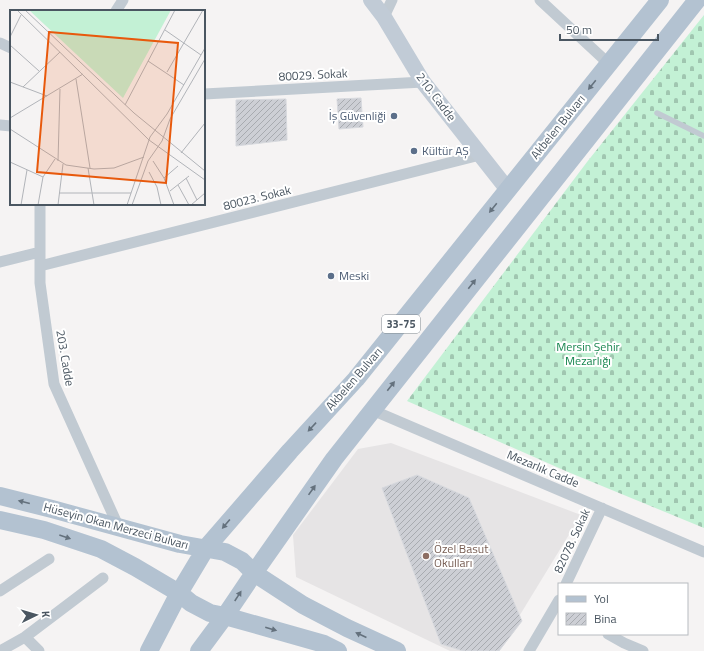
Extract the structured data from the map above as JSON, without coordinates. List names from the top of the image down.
{
  "streets": {
    "main road": ["Akbelen Bulvarı", "33-75", "Hüseyin Okan Merzeci Bulvarı"],
    "street": [
      "80029. Sokak",
      "210. Cadde",
      "80023. Sokak",
      "203. Cadde",
      "Mezarlık Cadde",
      "82078. Sokak"
    ]
  },
  "crossings": [
    ["80029. Sokak", "210. Cadde"],
    ["210. Cadde", "Akbelen Bulvarı"],
    ["210. Cadde", "80023. Sokak"],
    ["Akbelen Bulvarı", "Hüseyin Okan Merzeci Bulvarı"],
    ["80023. Sokak", "203. Cadde"],
    ["33-75", "Mezarlık Cadde"],
    ["33-75", "Hüseyin Okan Merzeci Bulvarı"],
    ["203. Cadde", "Hüseyin Okan Merzeci Bulvarı"],
    ["Mezarlık Cadde", "82078. Sokak"]
  ],
  "parks": ["Mersin Şehir Mezarlığı"],
  "places": [
    "İş Güvenliği",
    "Kültür AŞ",
    "Meski",
    "Özel Basut Okulları"
  ],
  "legend": ["Yol", "Bina"],
  "scale_bar": "50 m",
  "north": "right"
}
